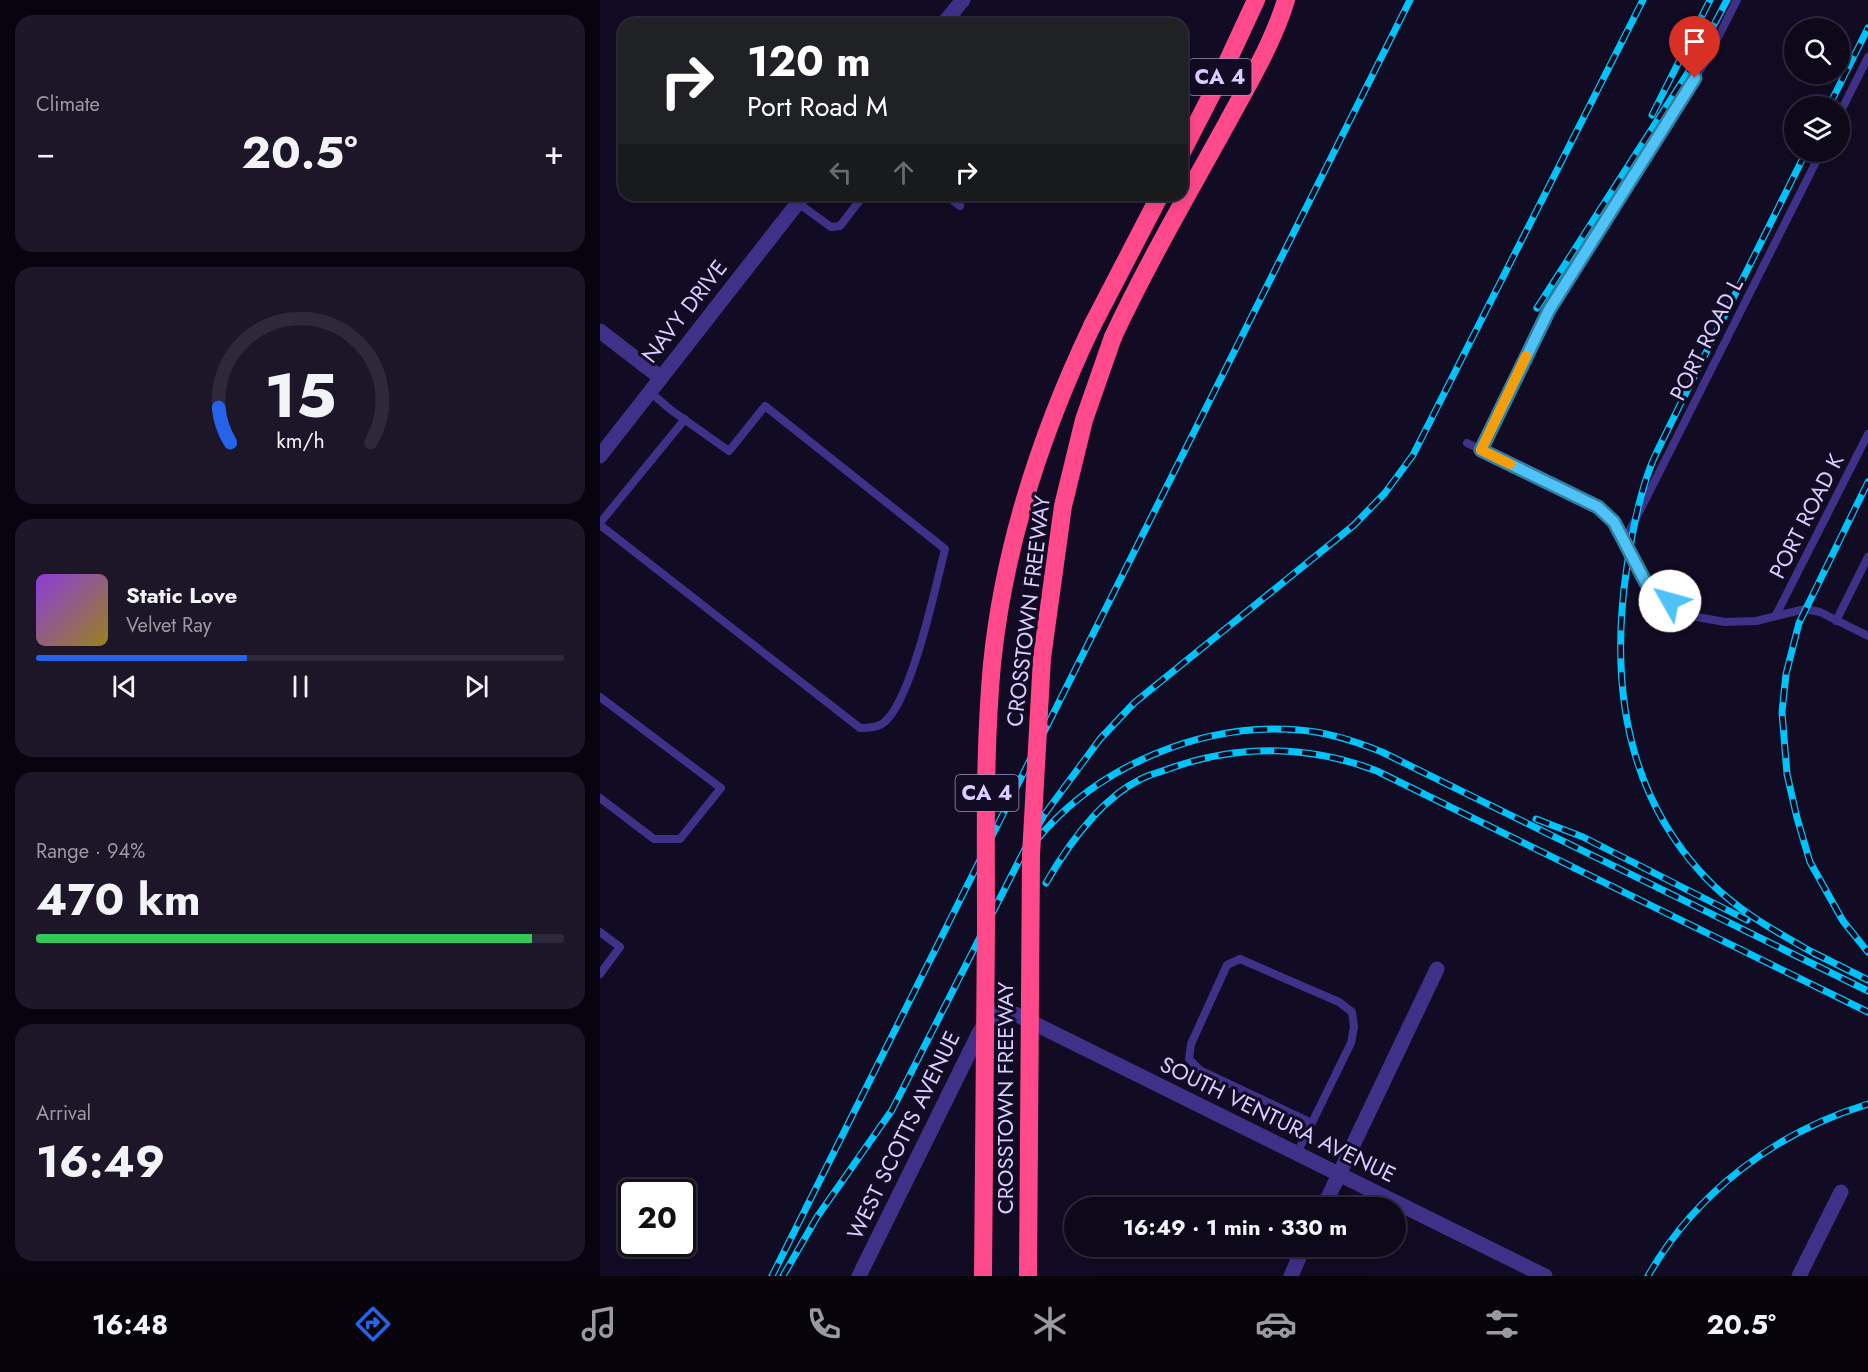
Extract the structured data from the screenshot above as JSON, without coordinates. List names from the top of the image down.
{
  "streets": {
    "highway": ["CA 4", "CROSSTOWN FREEWAY"],
    "street": ["NAVY DRIVE", "SOUTH VENTURA AVENUE", "WEST SCOTTS AVENUE"],
    "lane": ["PORT ROAD L", "PORT ROAD K"]
  },
  "crossings": [
    ["SOUTH VENTURA AVENUE", "WEST SCOTTS AVENUE"]
  ],
  "page": {
    "tile": [
      "Climate",
      ["Range · 94%", "470 km"],
      ["Arrival", "16:49"]
    ],
    "turn": ["120 m", "Port Road M"],
    "heat": ["−", "20.5°", "+"],
    "song": ["Static Love", "Velvet Ray"],
    "limit": "20",
    "trip": "16:49 · 1 min · 330 m",
    "tabs": ["16:48", "20.5°"],
    "gauge": ["15", "km/h"]
  }
}
